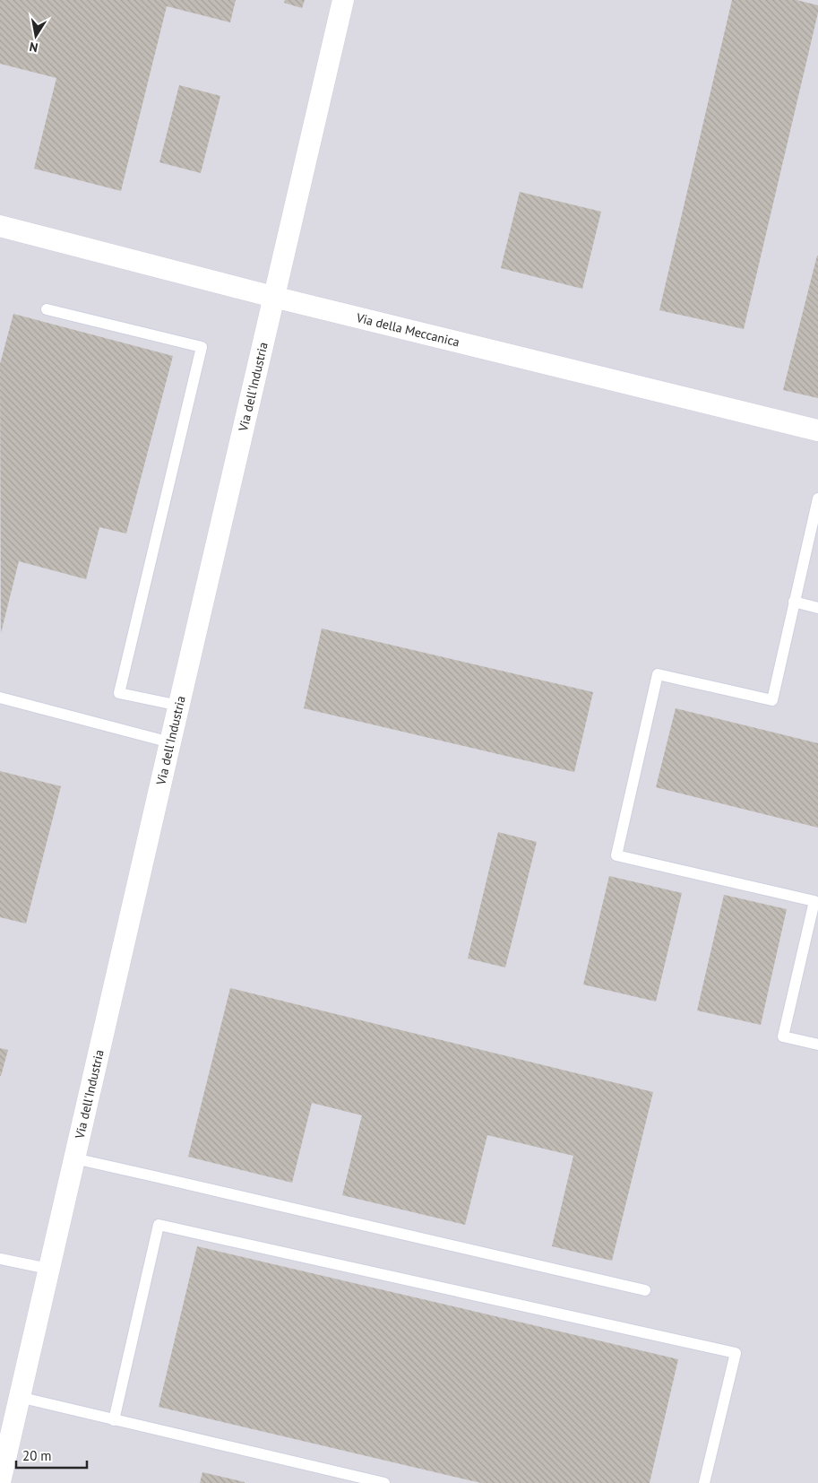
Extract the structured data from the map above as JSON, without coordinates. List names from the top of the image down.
{
  "streets": {
    "street": ["Via della Meccanica", "Via dell'Industria"]
  },
  "crossings": [
    ["Via della Meccanica", "Via dell'Industria"]
  ],
  "scale_bar": "20 m",
  "north": "bottom"
}
